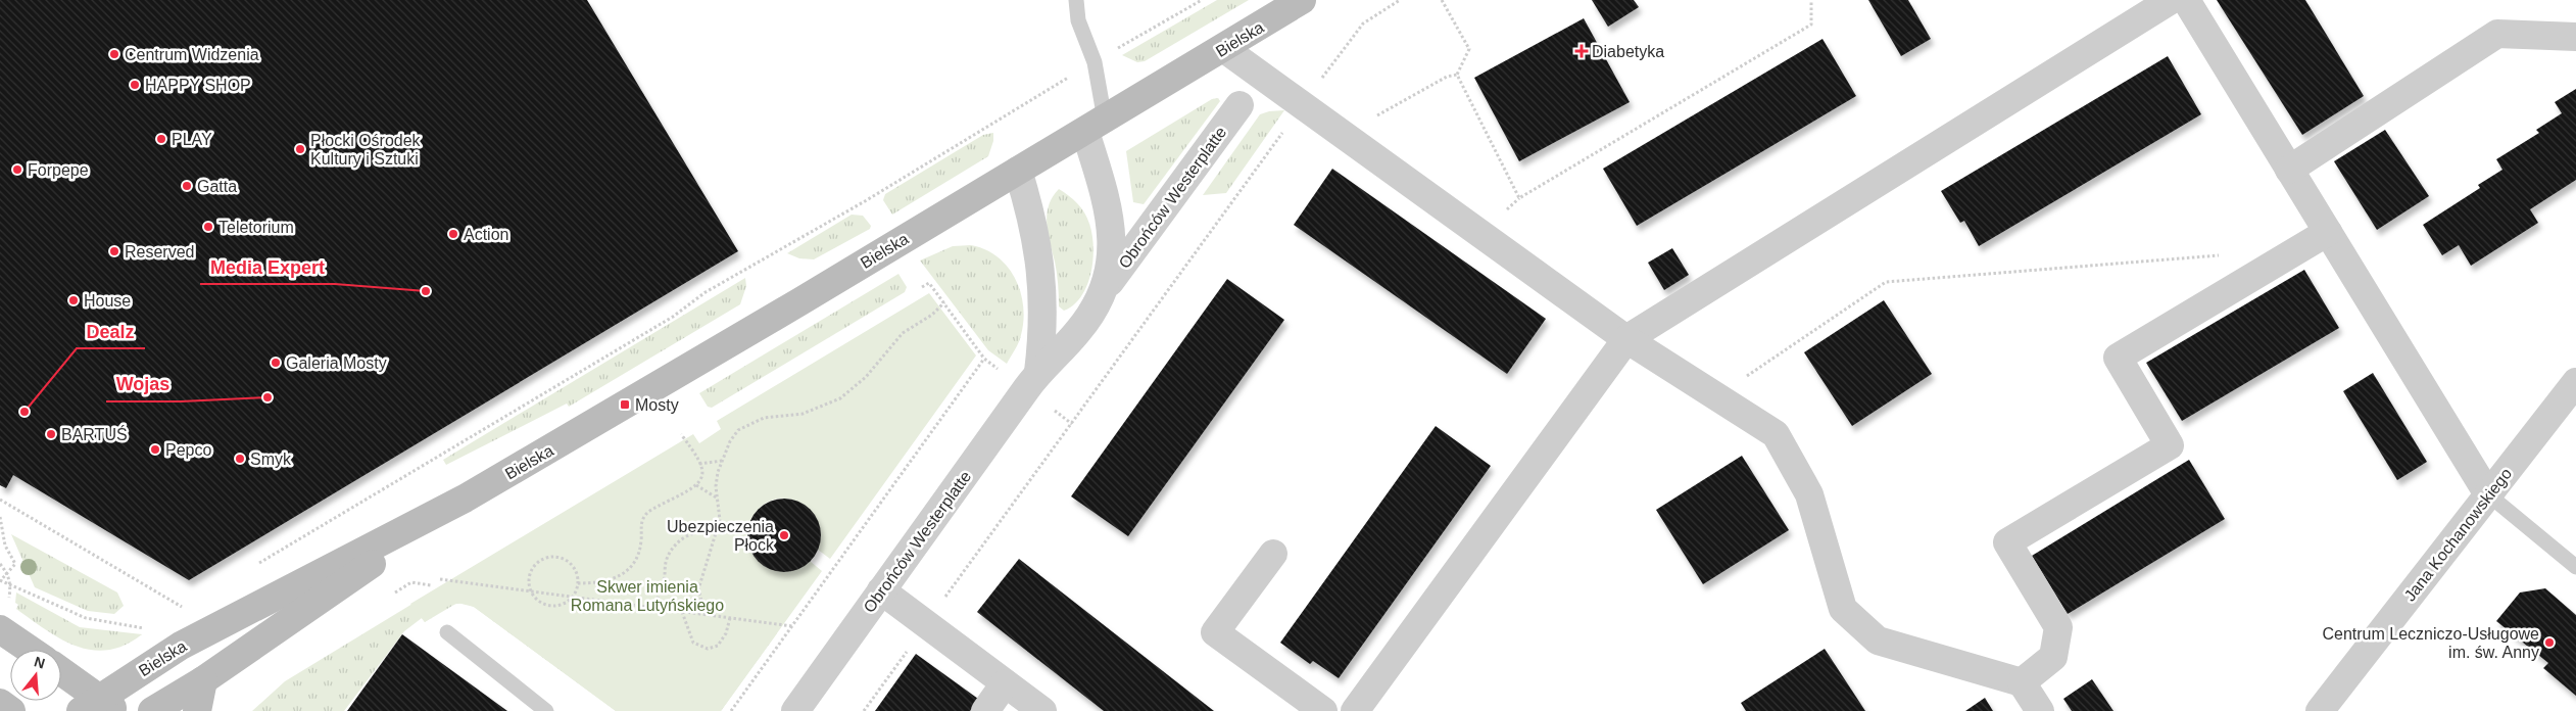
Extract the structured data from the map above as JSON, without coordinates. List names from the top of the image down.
{
  "streets": {
    "main road": ["Bielska"],
    "street": ["Obrońców Westerplatte", "Jana Kochanowskiego"]
  },
  "crossings": [
    ["Bielska", "Obrońców Westerplatte"]
  ],
  "parks": ["Skwer imienia Romana Lutyńskiego"],
  "places": {
    "health": ["Diabetyka"],
    "other": [
      "Centrum Widzenia",
      "HAPPY SHOP",
      "PLAY",
      "Płocki Ośrodek Kultury i Sztuki",
      "Forpepe",
      "Gatta",
      "Teletorium",
      "Action",
      "Reserved",
      "Media Expert",
      "House",
      "Galeria Mosty",
      "Wojas",
      "Dealz",
      "BARTUŚ",
      "Pepco",
      "Smyk",
      "Ubezpieczenia Płock",
      "Centrum Leczniczo-Usługowe im. św. Anny"
    ],
    "transit": ["Mosty"]
  },
  "north": "top"
}
